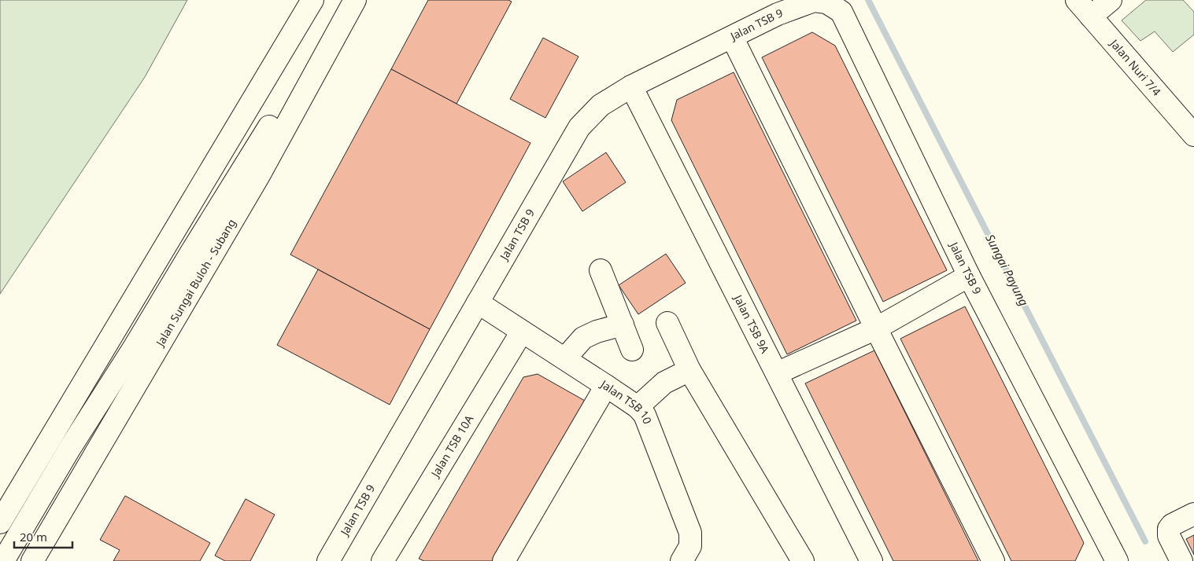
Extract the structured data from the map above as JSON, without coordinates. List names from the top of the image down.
{
  "streets": {
    "main road": [
      "Jalan TSB 9",
      "Jalan Nuri 7/4",
      "Jalan Sungai Buloh - Subang",
      "Jalan TSB 9A",
      "Jalan TSB 10",
      "Jalan TSB 10A"
    ]
  },
  "crossings": [
    ["Jalan TSB 9", "Jalan TSB 9A"],
    ["Jalan TSB 9", "Jalan TSB 10"],
    ["Jalan TSB 10", "Jalan TSB 10A"]
  ],
  "water": ["Sungai Payung"],
  "scale_bar": "20 m"
}
